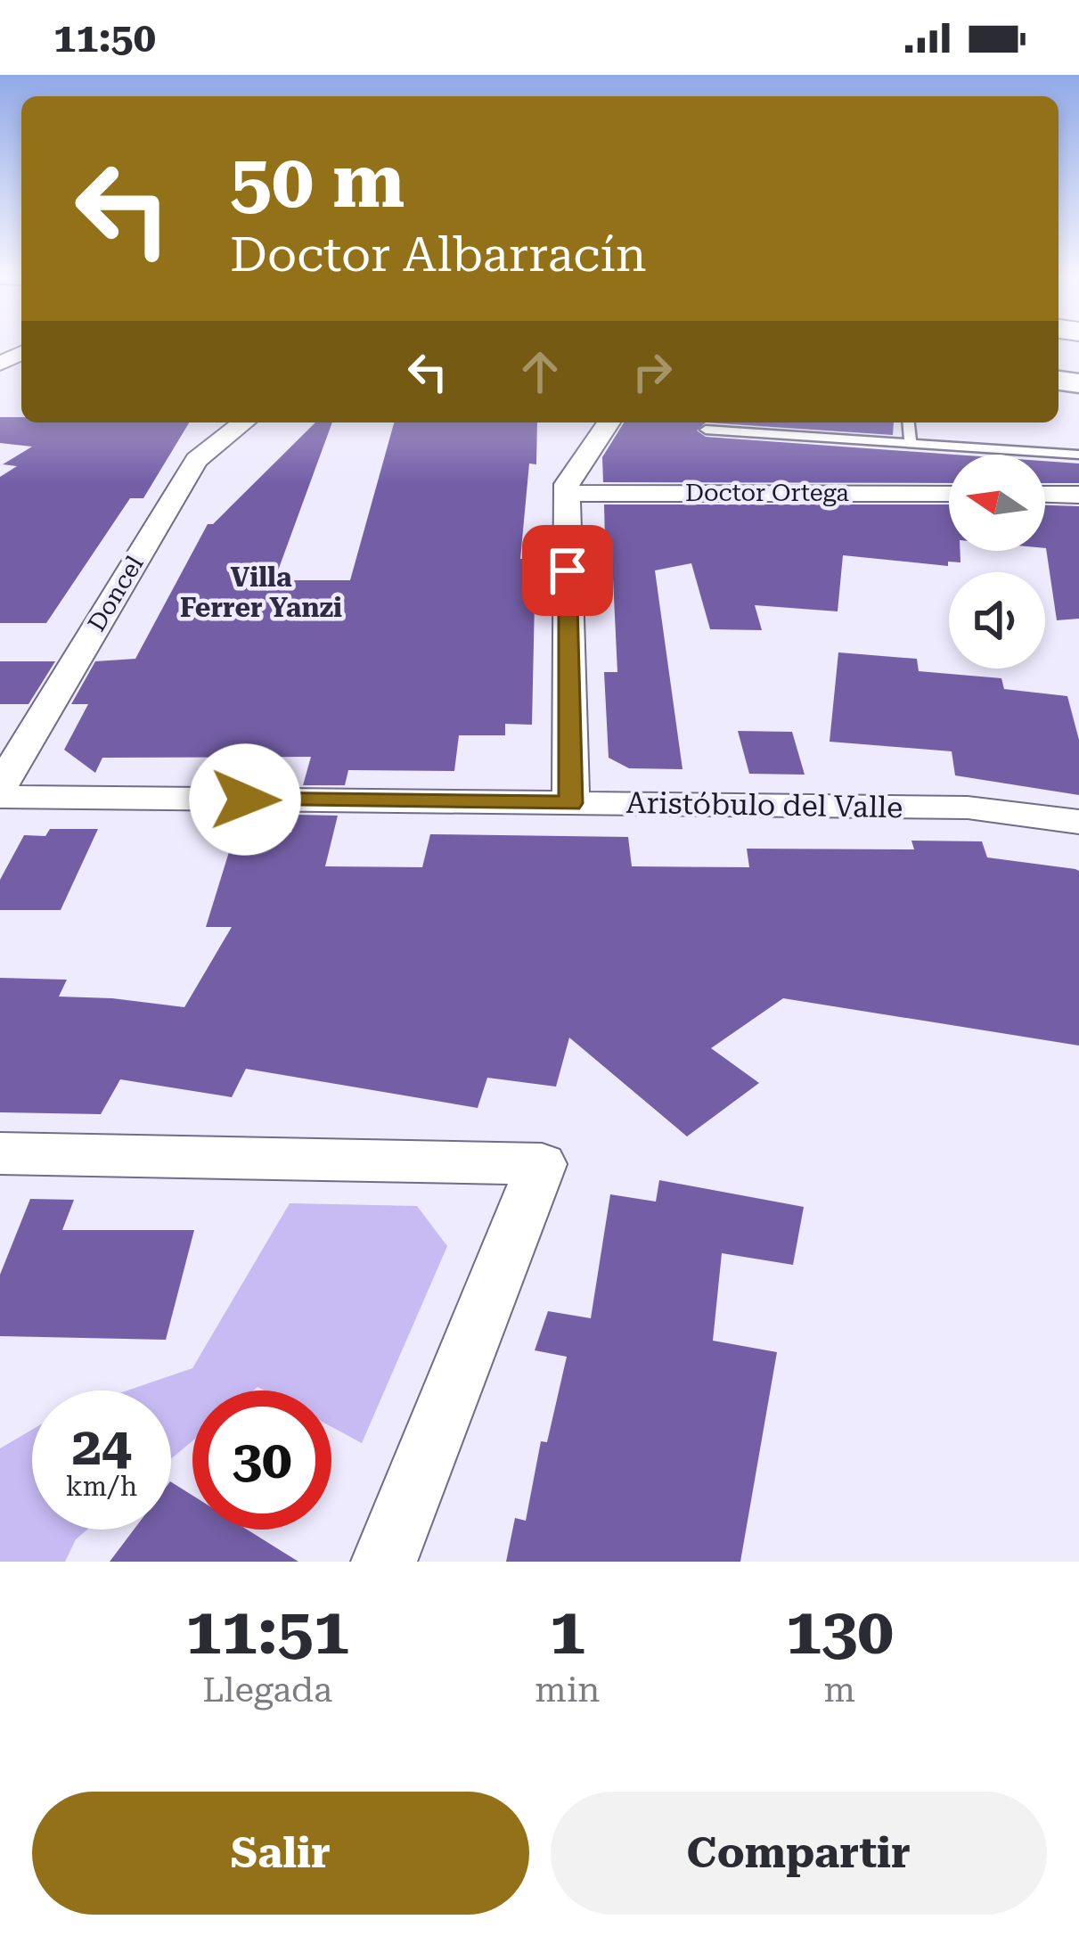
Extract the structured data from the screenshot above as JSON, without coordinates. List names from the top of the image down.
{
  "streets": {
    "street": ["Doctor Ortega", "Doncel", "Aristóbulo del Valle"]
  },
  "districts": ["Villa Ferrer Yanzi"],
  "north": "left",
  "page": {
    "status": "11:50",
    "turn": ["50 m", "Doctor Albarracín"],
    "speed": "24 km/h",
    "limit": "30",
    "eta": [
      "11:51",
      "Llegada",
      "1",
      "min",
      "130",
      "m"
    ],
    "buttons": ["Salir", "Compartir"]
  }
}
